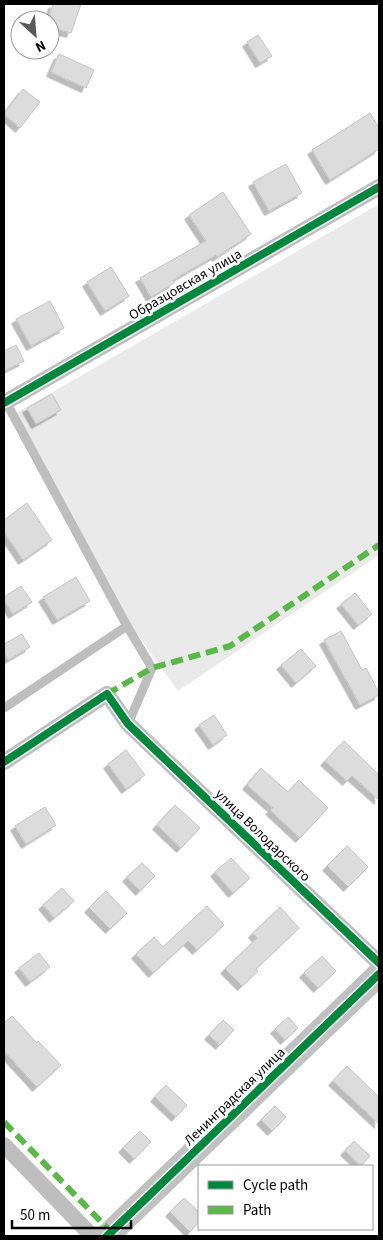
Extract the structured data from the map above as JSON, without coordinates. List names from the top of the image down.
{
  "streets": {
    "street": ["Образцовская улица", "улица Володарского", "Ленинградская улица"]
  },
  "legend": ["Cycle path", "Path"],
  "scale_bar": "50 m",
  "north": "bottom right"
}
